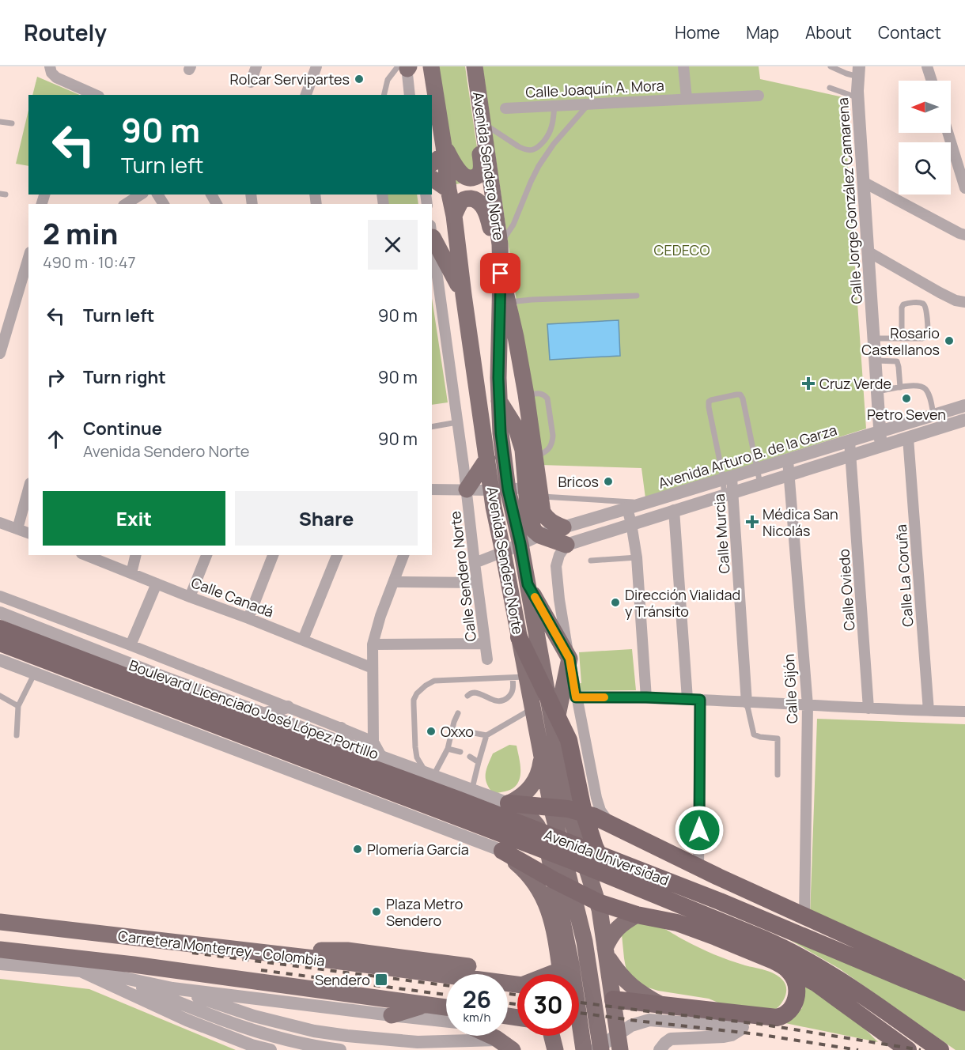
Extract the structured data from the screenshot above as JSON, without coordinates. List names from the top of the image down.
{
  "streets": {
    "highway": ["Boulevard Licenciado José López Portillo", "Avenida Universidad"],
    "main road": ["Avenida Sendero Norte", "Carretera Monterrey - Colombia"],
    "street": [
      "Calle Joaquín A. Mora",
      "Calle Jorge González Camarena",
      "Avenida Arturo B. de la Garza",
      "Calle Murcia",
      "Calle La Coruña",
      "Calle Sendero Norte",
      "Calle Oviedo",
      "Calle Canadá",
      "Calle Gijón"
    ]
  },
  "crossings": [
    ["Avenida Sendero Norte", "Avenida Arturo B. de la Garza"],
    ["Avenida Sendero Norte", "Calle Sendero Norte"],
    ["Calle Jorge González Camarena", "Avenida Arturo B. de la Garza"],
    ["Avenida Arturo B. de la Garza", "Calle Murcia"],
    ["Avenida Arturo B. de la Garza", "Calle La Coruña"],
    ["Avenida Arturo B. de la Garza", "Calle Oviedo"],
    ["Avenida Arturo B. de la Garza", "Calle Gijón"],
    ["Boulevard Licenciado José López Portillo", "Avenida Universidad"]
  ],
  "parks": ["CEDECO"],
  "places": {
    "other": [
      "Rolcar Servipartes",
      "Rosario Castellanos",
      "Petro Seven",
      "Bricos",
      "Dirección Vialidad y Tránsito",
      "Oxxo",
      "Plomería García",
      "Plaza Metro Sendero"
    ],
    "health": ["Cruz Verde", "Médica San Nicolás"],
    "transit": ["Sendero"]
  },
  "north": "left",
  "page": {
    "header": "Routely",
    "nav": [
      "Home",
      "Map",
      "About",
      "Contact"
    ],
    "turn": ["90 m", "Turn left"],
    "heading": ["2 min", "490 m · 10:47"],
    "list": [
      {
        "name": "Turn left",
        "value": "90 m"
      },
      {
        "name": "Turn right",
        "value": "90 m"
      },
      {
        "name": "Continue",
        "note": "Avenida Sendero Norte",
        "value": "90 m"
      }
    ],
    "buttons": ["Exit", "Share"],
    "speed": "26 km/h",
    "limit": "30"
  }
}
